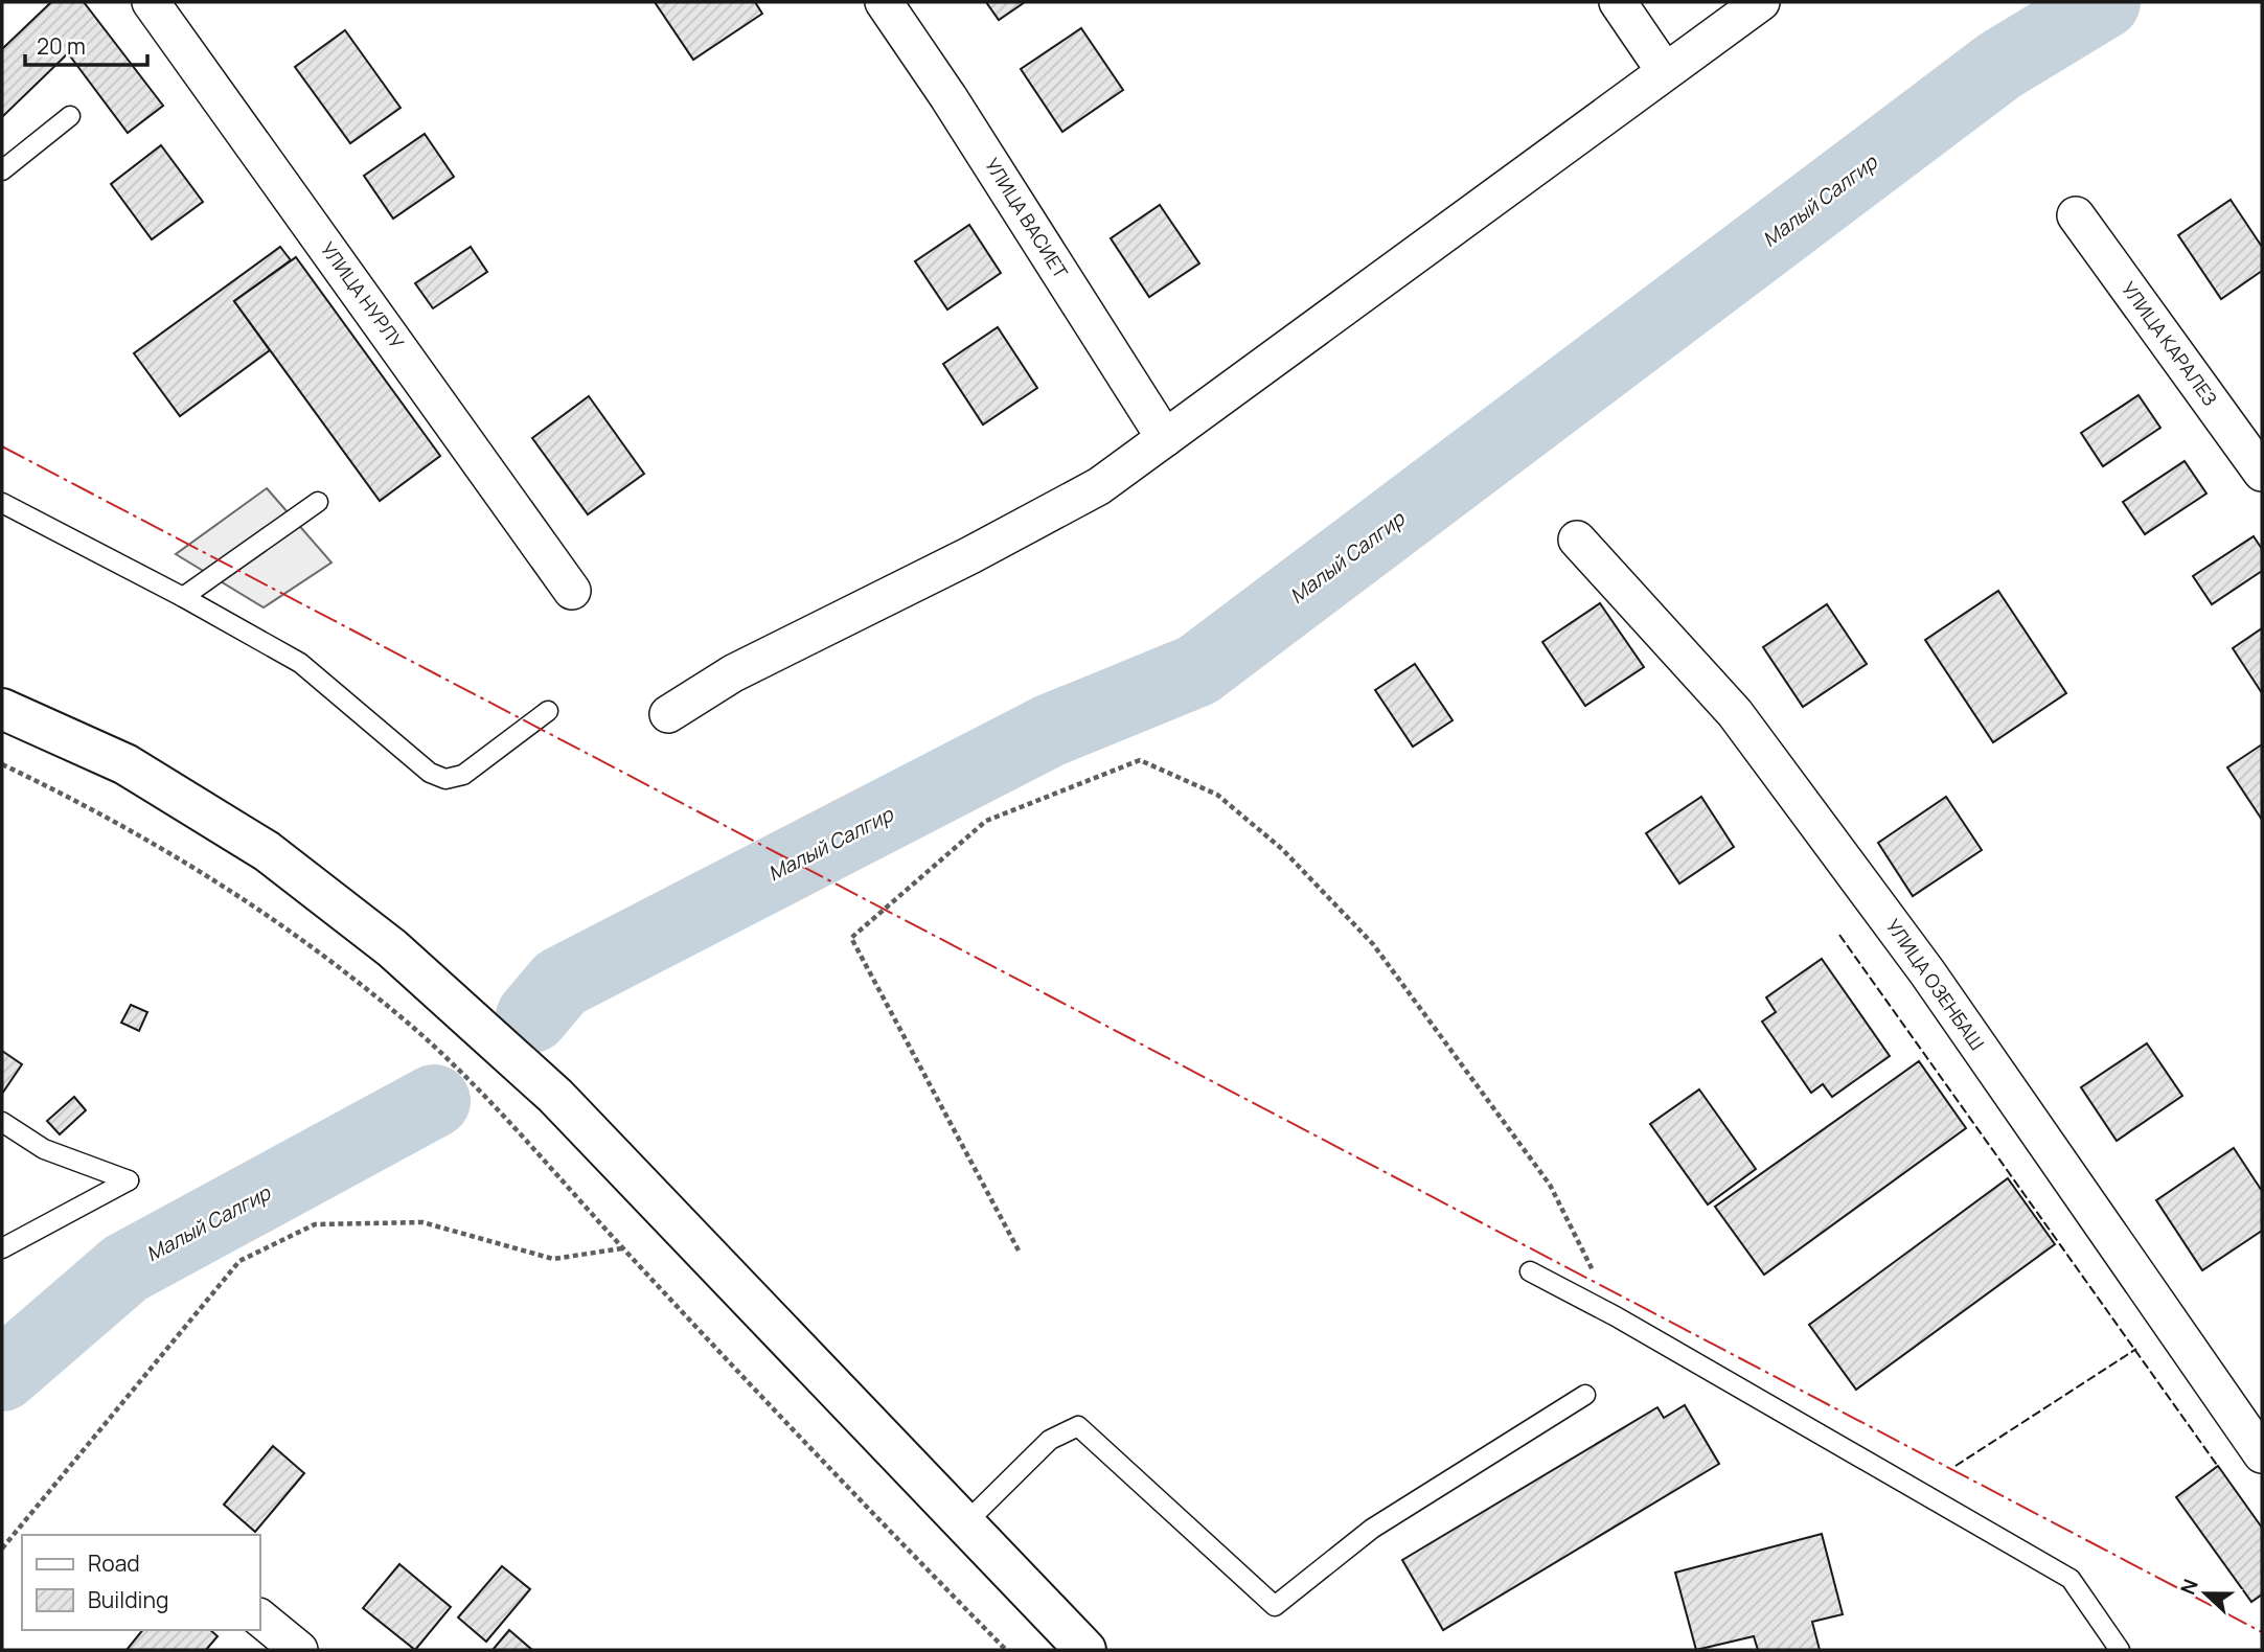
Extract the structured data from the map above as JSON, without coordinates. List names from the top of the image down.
{
  "streets": {
    "street": [
      "УЛИЦА ВАСИЕТ",
      "УЛИЦА НУРЛУ",
      "УЛИЦА КАРАЛЕЗ",
      "УЛИЦА ОЗЕНБАШ"
    ]
  },
  "water": ["Малый Салгир"],
  "legend": ["Road", "Building"],
  "scale_bar": "20 m",
  "north": "left"
}
